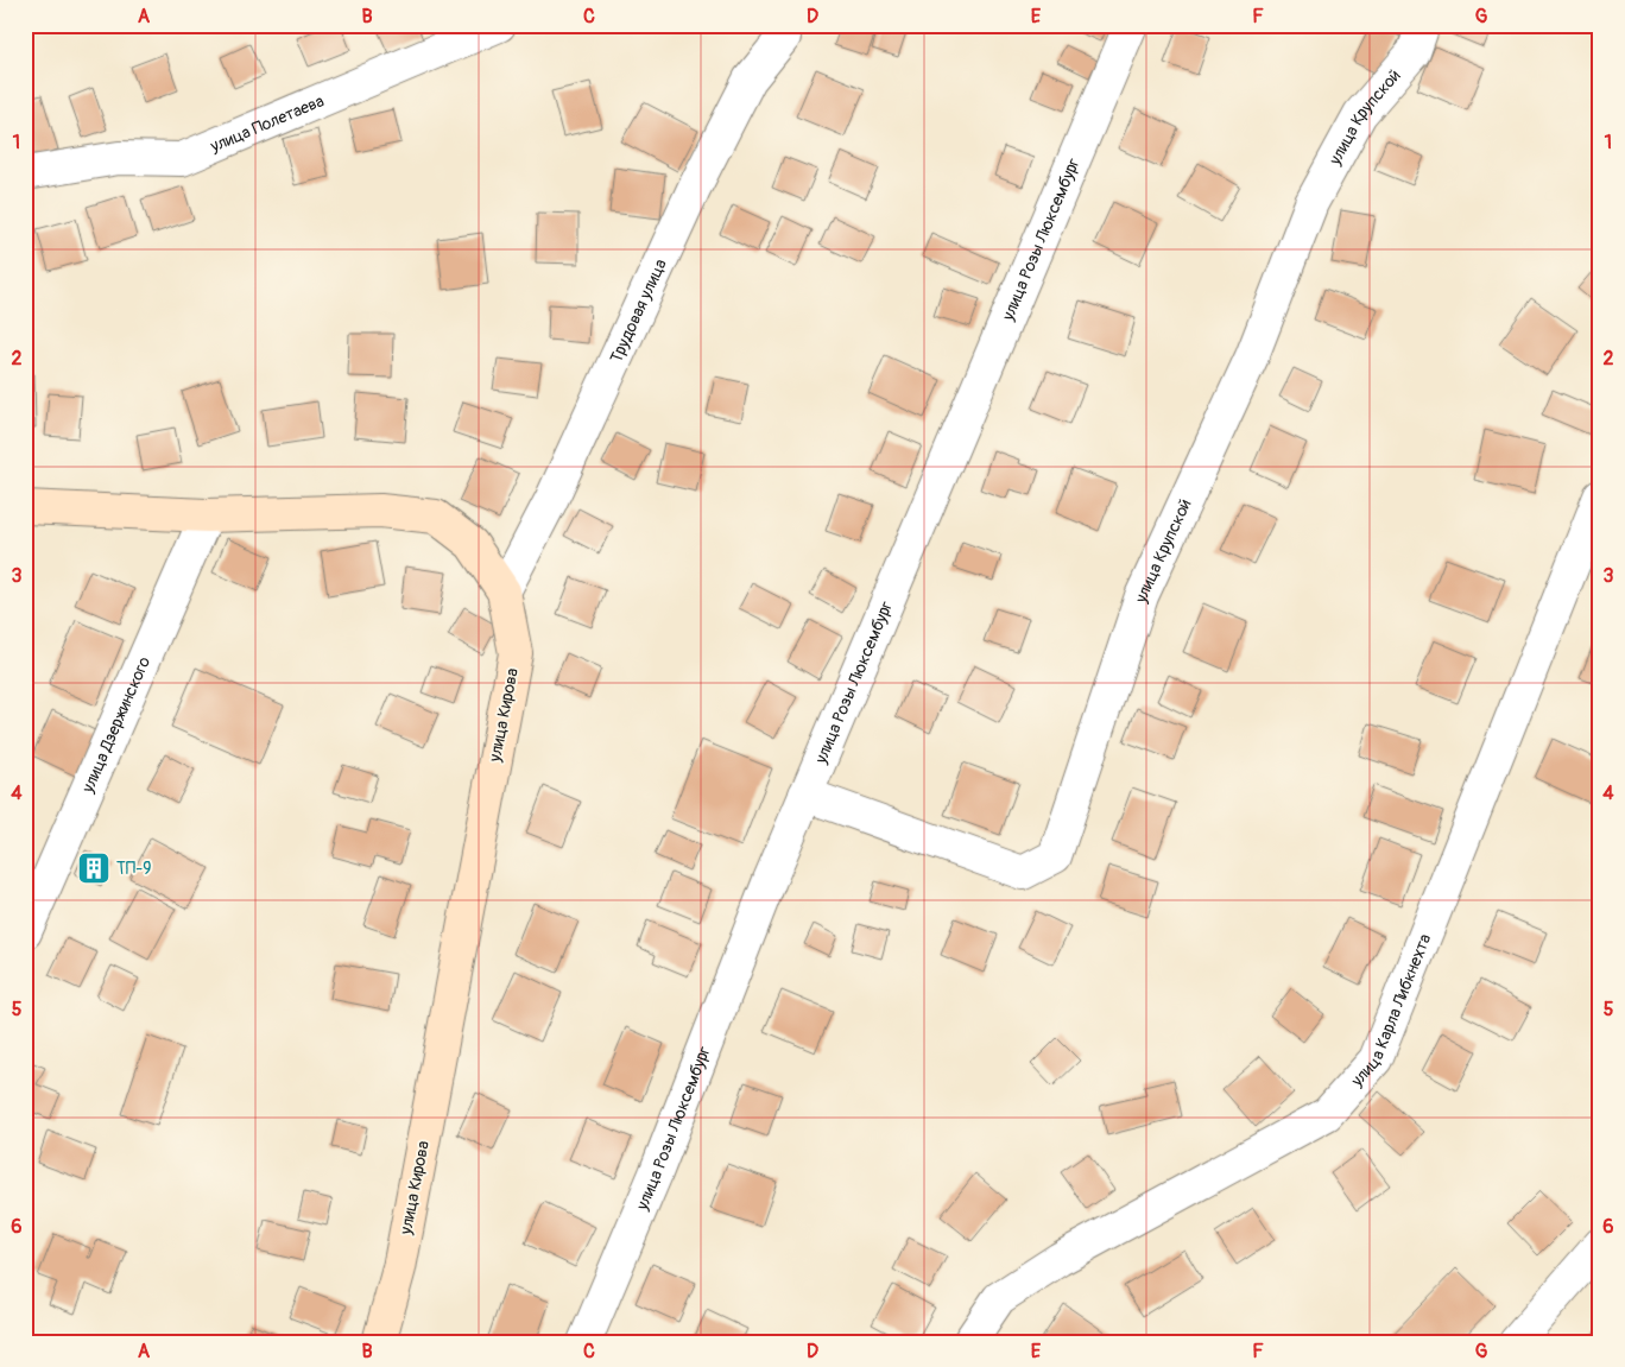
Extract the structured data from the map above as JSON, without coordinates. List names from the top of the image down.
{
  "streets": {
    "main road": ["улица Кирова"],
    "street": [
      "улица Крупской",
      "улица Полетаева",
      "улица Розы Люксембург",
      "Трудовая улица",
      "улица Дзержинского",
      "улица Карла Либкнехта"
    ]
  },
  "crossings": [
    ["улица Крупской", "улица Розы Люксембург"],
    ["Трудовая улица", "улица Кирова"],
    ["улица Кирова", "улица Дзержинского"]
  ],
  "places": {
    "building": ["ТП-9"]
  },
  "grid": {
    "columns": [
      "A",
      "B",
      "C",
      "D",
      "E",
      "F",
      "G"
    ],
    "rows": [
      "1",
      "2",
      "3",
      "4",
      "5",
      "6"
    ]
  }
}
